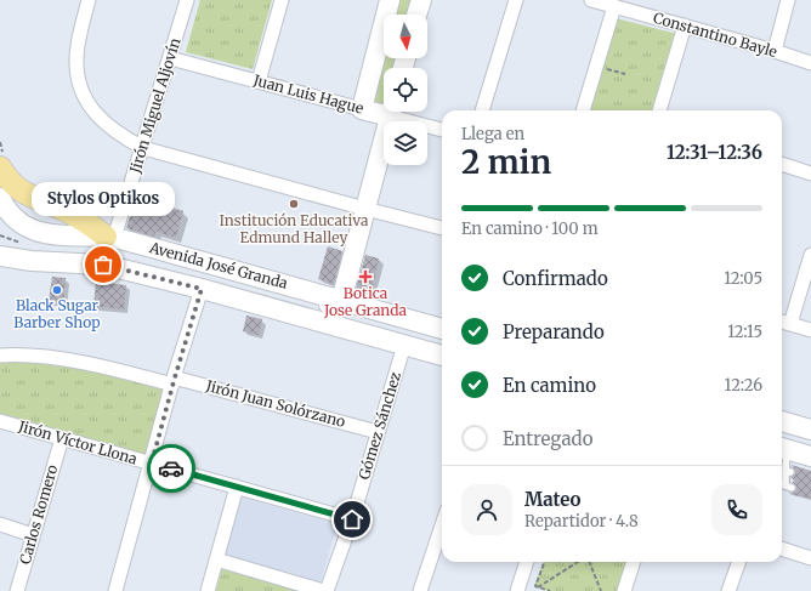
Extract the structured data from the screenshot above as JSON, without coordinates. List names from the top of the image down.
{
  "streets": {
    "main road": ["Juan Luis Hague", "Avenida José Granda"],
    "street": [
      "Constantino Bayle",
      "Jirón Miguel Aljovín",
      "Jirón Juan Solórzano",
      "Gómez Sánchez",
      "Jirón Víctor Llona",
      "Carlos Romero"
    ]
  },
  "crossings": [
    ["Juan Luis Hague", "Jirón Miguel Aljovín"],
    ["Jirón Miguel Aljovín", "Avenida José Granda"],
    ["Avenida José Granda", "Gómez Sánchez"],
    ["Jirón Juan Solórzano", "Gómez Sánchez"],
    ["Gómez Sánchez", "Jirón Víctor Llona"],
    ["Jirón Víctor Llona", "Carlos Romero"]
  ],
  "places": {
    "other": ["Institución Educativa Edmund Halley", "Stylos Optikos", "Black Sugar Barber Shop"],
    "health": ["Botica Jose Granda"]
  },
  "north": "bottom",
  "page": {
    "heading": ["2 min", "Llega en", "12:31–12:36"],
    "panel": ["Mateo", "Repartidor · 4.8"],
    "bubble": "Stylos Optikos",
    "bar": "En camino · 100 m",
    "list": [
      ["Confirmado", "12:05"],
      ["Preparando", "12:15"],
      ["En camino", "12:26"],
      "Entregado"
    ]
  }
}
